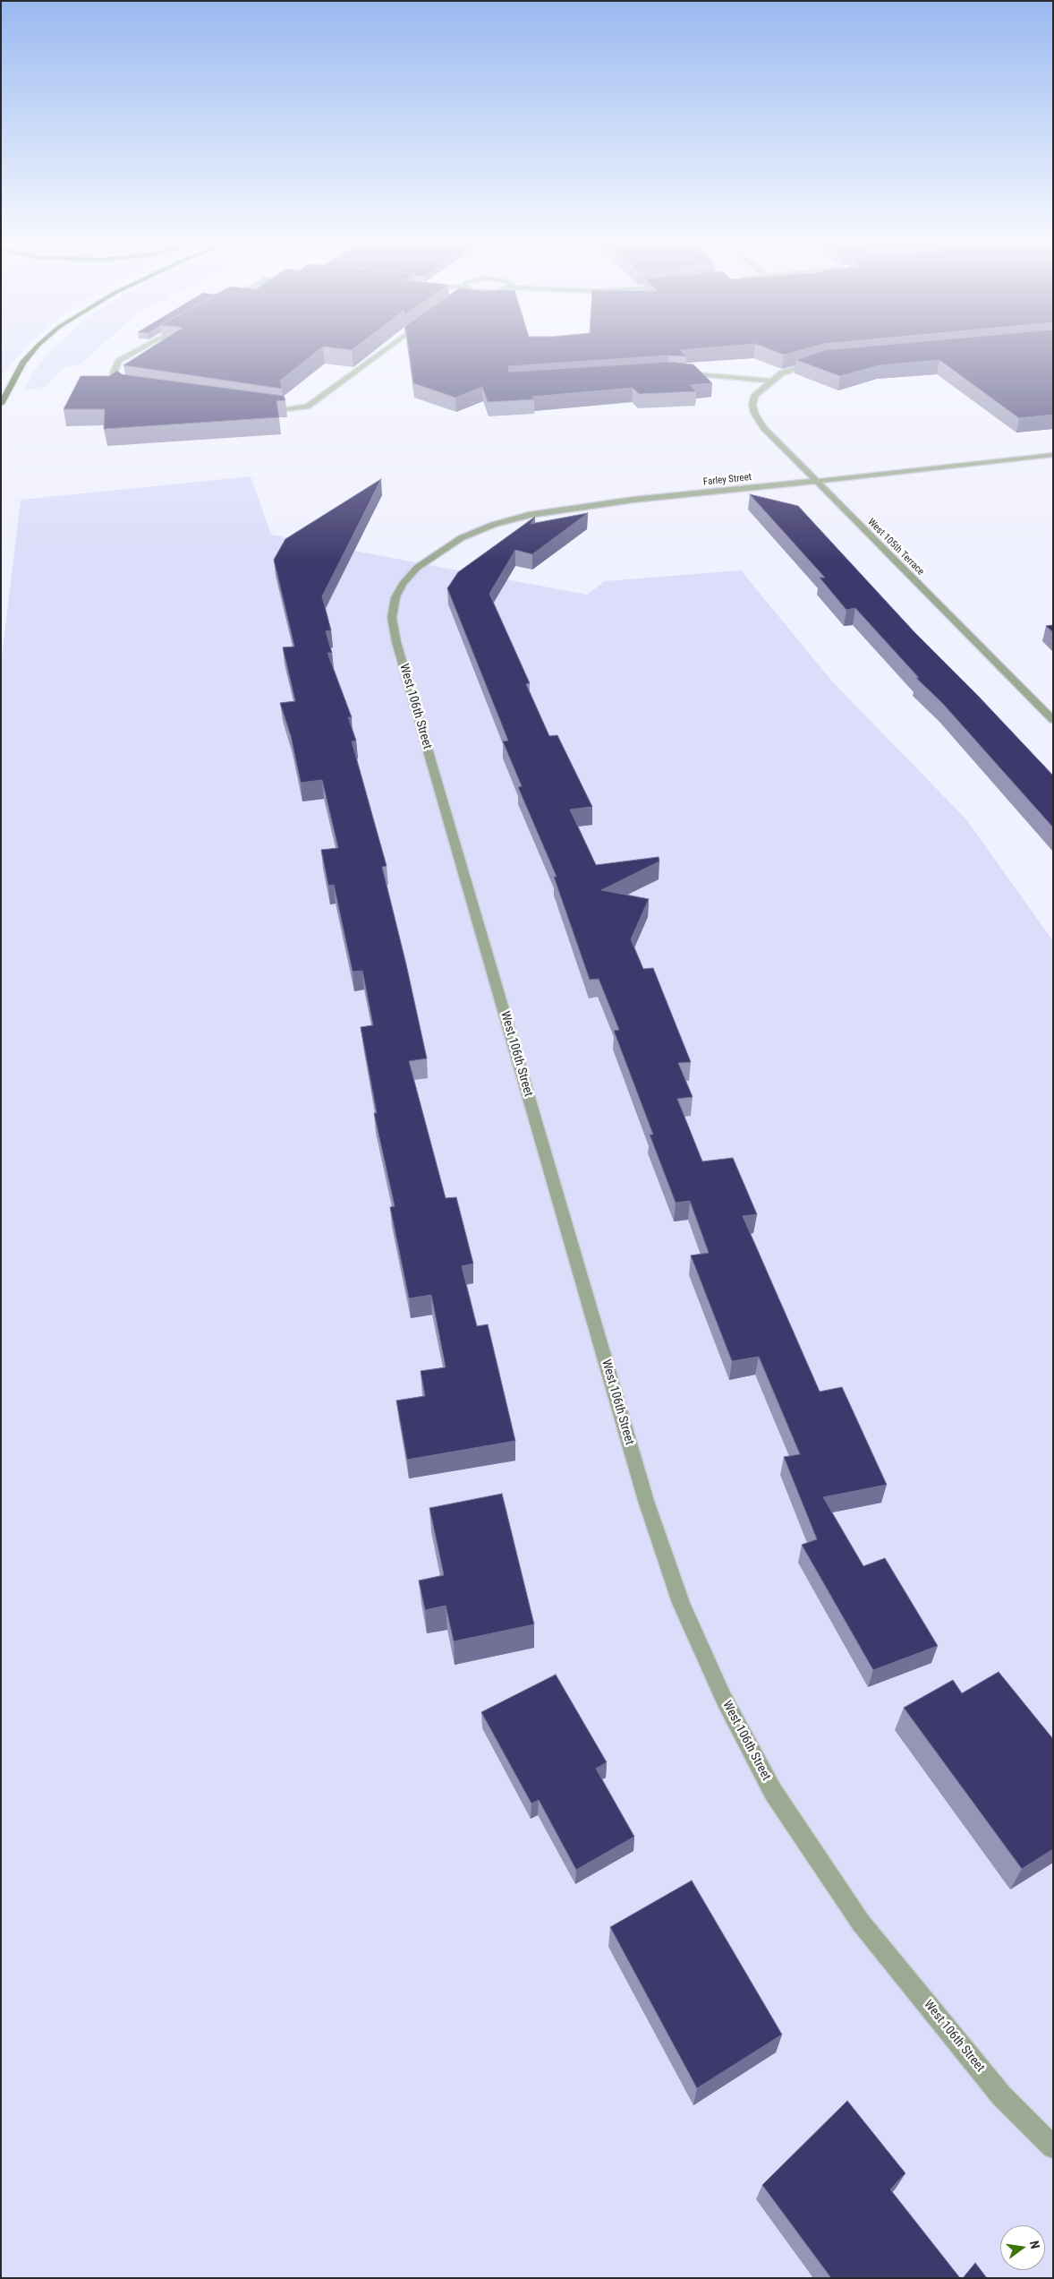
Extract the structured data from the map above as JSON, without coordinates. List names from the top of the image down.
{
  "streets": {
    "street": ["Farley Street", "West 105th Terrace", "West 106th Street"]
  },
  "crossings": [
    ["Farley Street", "West 105th Terrace"],
    ["Farley Street", "West 106th Street"]
  ],
  "north": "right"
}
